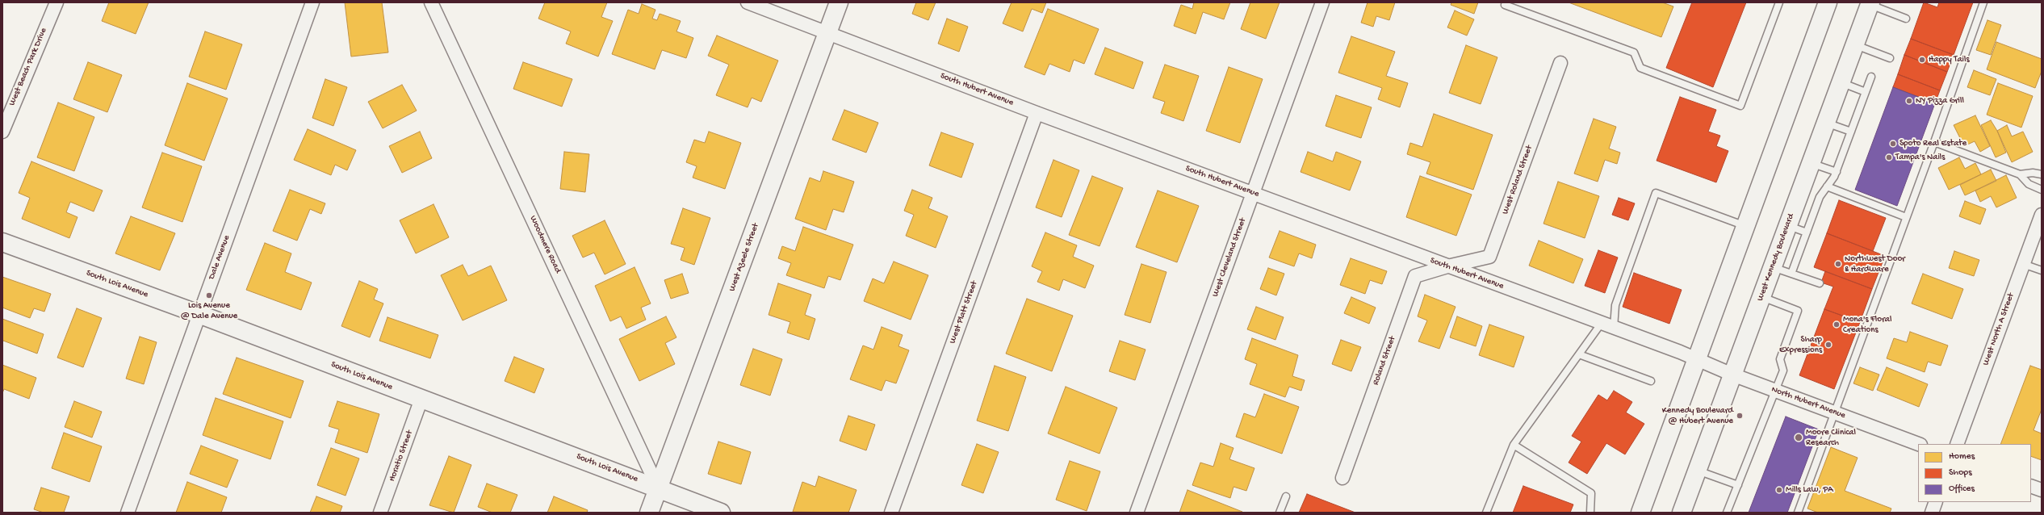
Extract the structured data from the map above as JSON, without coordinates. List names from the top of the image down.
{
  "streets": {
    "street": [
      "West Beach Park Drive",
      "South Hubert Avenue",
      "West Roland Street",
      "Woodmere Road",
      "Dale Avenue",
      "West Azeele Street",
      "West Cleveland Street",
      "West Kennedy Boulevard",
      "South Lois Avenue",
      "West Platt Street",
      "West North A Street",
      "Roland Street",
      "North Hubert Avenue",
      "Horatio Street"
    ]
  },
  "crossings": [
    ["South Hubert Avenue", "West Roland Street"],
    ["South Hubert Avenue", "West Azeele Street"],
    ["South Hubert Avenue", "West Cleveland Street"],
    ["South Hubert Avenue", "West Platt Street"],
    ["South Hubert Avenue", "Roland Street"],
    ["South Hubert Avenue", "North Hubert Avenue"],
    ["West Roland Street", "Roland Street"],
    ["Woodmere Road", "West Azeele Street"],
    ["Woodmere Road", "South Lois Avenue"],
    ["Dale Avenue", "South Lois Avenue"],
    ["West Azeele Street", "South Lois Avenue"],
    ["West Kennedy Boulevard", "North Hubert Avenue"],
    ["South Lois Avenue", "Horatio Street"]
  ],
  "places": [
    "Happy Tails",
    "NY Pizza Grill",
    "Spoto Real Estate",
    "Tampa's Nails",
    "Northwest Door & Hardware",
    "Lois Avenue @ Dale Avenue",
    "Mona's Floral Creations",
    "Sharp Expressions",
    "Kennedy Boulevard @ Hubert Avenue",
    "Moore Clinical Research",
    "Mills Law, PA"
  ],
  "legend": ["Homes", "Shops", "Offices"]
}
